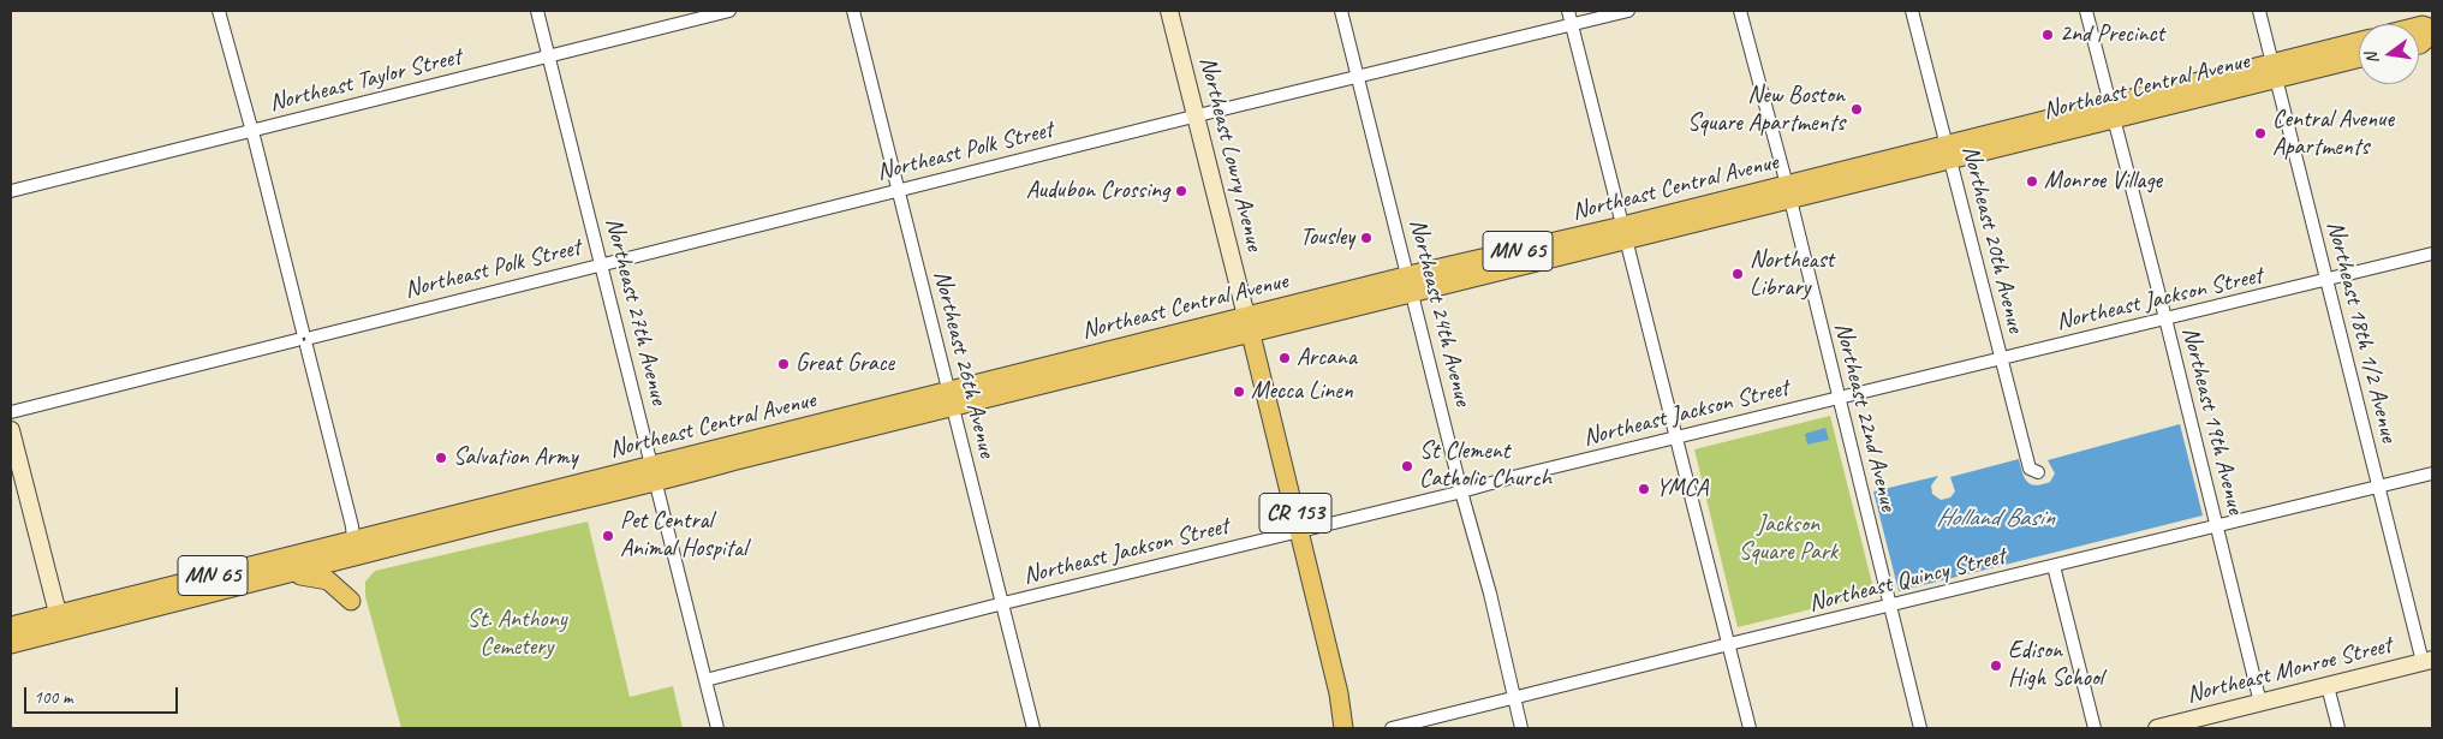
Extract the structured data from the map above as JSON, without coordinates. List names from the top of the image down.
{
  "streets": {
    "main road": [
      "Northeast Central Avenue",
      "Northeast Lowry Avenue",
      "MN 65",
      "CR 153"
    ],
    "street": [
      "Northeast Taylor Street",
      "Northeast Polk Street",
      "Northeast 20th Avenue",
      "Northeast Jackson Street",
      "Northeast 27th Avenue",
      "Northeast 24th Avenue",
      "Northeast 18th 1/2 Avenue",
      "Northeast 26th Avenue",
      "Northeast 22nd Avenue",
      "Northeast 19th Avenue",
      "Northeast Quincy Street",
      "Northeast Monroe Street"
    ]
  },
  "crossings": [
    ["Northeast Taylor Street", "Northeast 27th Avenue"],
    ["Northeast Central Avenue", "Northeast Lowry Avenue"],
    ["Northeast Central Avenue", "Northeast 20th Avenue"],
    ["Northeast Central Avenue", "Northeast 27th Avenue"],
    ["Northeast Central Avenue", "Northeast 24th Avenue"],
    ["Northeast Central Avenue", "Northeast 18th 1/2 Avenue"],
    ["Northeast Central Avenue", "Northeast 26th Avenue"],
    ["Northeast Central Avenue", "Northeast 22nd Avenue"],
    ["Northeast Central Avenue", "Northeast 19th Avenue"],
    ["Northeast Polk Street", "Northeast Lowry Avenue"],
    ["Northeast Polk Street", "Northeast 27th Avenue"],
    ["Northeast Polk Street", "Northeast 24th Avenue"],
    ["Northeast Polk Street", "Northeast 26th Avenue"],
    ["Northeast Lowry Avenue", "Northeast Jackson Street"],
    ["Northeast 20th Avenue", "Northeast Jackson Street"],
    ["Northeast Jackson Street", "Northeast 27th Avenue"],
    ["Northeast Jackson Street", "Northeast 24th Avenue"],
    ["Northeast Jackson Street", "Northeast 18th 1/2 Avenue"],
    ["Northeast Jackson Street", "Northeast 26th Avenue"],
    ["Northeast Jackson Street", "Northeast 22nd Avenue"],
    ["Northeast Jackson Street", "Northeast 19th Avenue"],
    ["Northeast 24th Avenue", "Northeast Quincy Street"],
    ["Northeast 18th 1/2 Avenue", "Northeast Quincy Street"],
    ["Northeast 18th 1/2 Avenue", "Northeast Monroe Street"],
    ["Northeast 22nd Avenue", "Northeast Quincy Street"],
    ["Northeast 19th Avenue", "Northeast Quincy Street"],
    ["Northeast 19th Avenue", "Northeast Monroe Street"]
  ],
  "water": ["Holland Basin"],
  "parks": ["Jackson Square Park", "St. Anthony Cemetery"],
  "places": [
    "2nd Precinct",
    "New Boston Square Apartments",
    "Central Avenue Apartments",
    "Monroe Village",
    "Audubon Crossing",
    "Tousley",
    "Northeast Library",
    "Arcana",
    "Great Grace",
    "Mecca Linen",
    "Salvation Army",
    "St Clement Catholic Church",
    "YMCA",
    "Pet Central Animal Hospital",
    "Edison High School"
  ],
  "scale_bar": "100 m",
  "north": "left"
}
